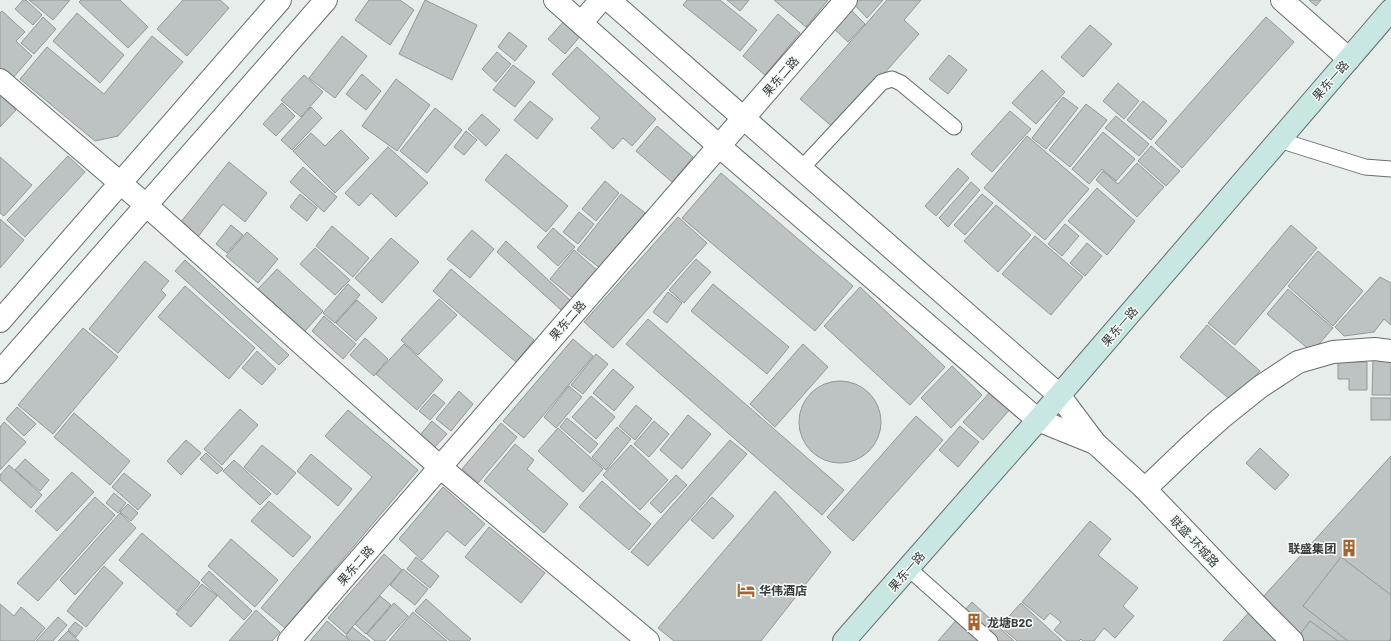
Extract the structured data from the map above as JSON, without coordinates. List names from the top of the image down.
{
  "streets": {
    "main road": ["果东一路"],
    "street": ["果东二路", "联盛-环城路"]
  },
  "places": {
    "building": ["联盛集团", "龙塘B2C"],
    "hotel": ["华伟酒店"]
  }
}
